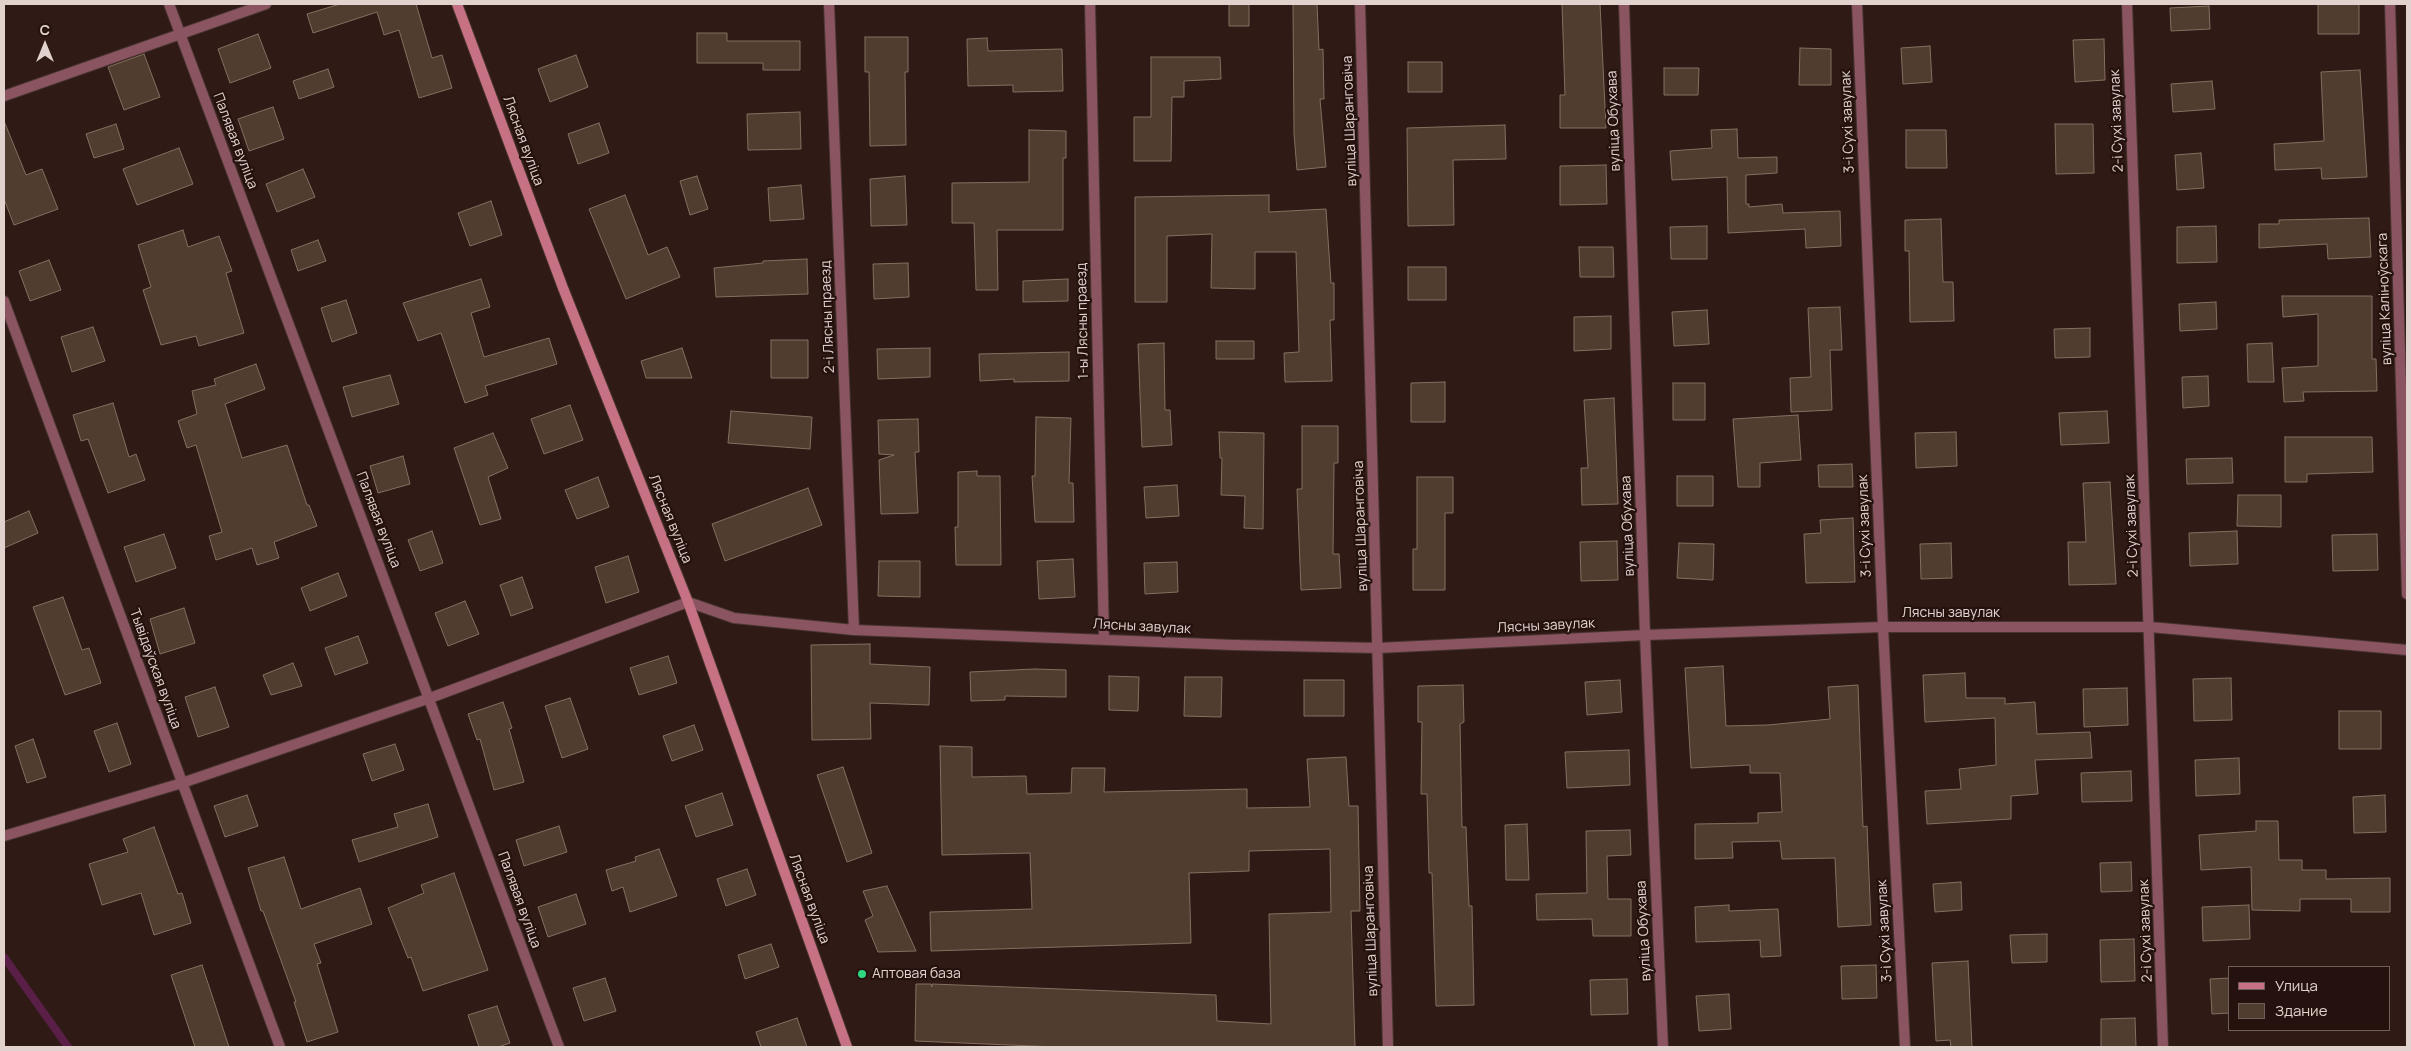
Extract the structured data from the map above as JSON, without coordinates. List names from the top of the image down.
{
  "streets": {
    "main road": ["Лясная вуліца"],
    "street": [
      "вуліца Шаранговіча",
      "вуліца Обухава",
      "2-і Сухі завулак",
      "3-і Сухі завулак",
      "Палявая вуліца",
      "вуліца Каліноўскага",
      "2-і Лясны праезд",
      "1-ы Лясны праезд",
      "Лясны завулак",
      "Тывідаўская вуліца"
    ]
  },
  "crossings": [
    ["вуліца Шаранговіча", "Лясны завулак"],
    ["вуліца Обухава", "Лясны завулак"],
    ["2-і Сухі завулак", "Лясны завулак"],
    ["3-і Сухі завулак", "Лясны завулак"],
    ["Лясная вуліца", "Лясны завулак"],
    ["2-і Лясны праезд", "Лясны завулак"],
    ["1-ы Лясны праезд", "Лясны завулак"]
  ],
  "places": ["Аптовая база"],
  "legend": ["Улица", "Здание"],
  "north": "top"
}
